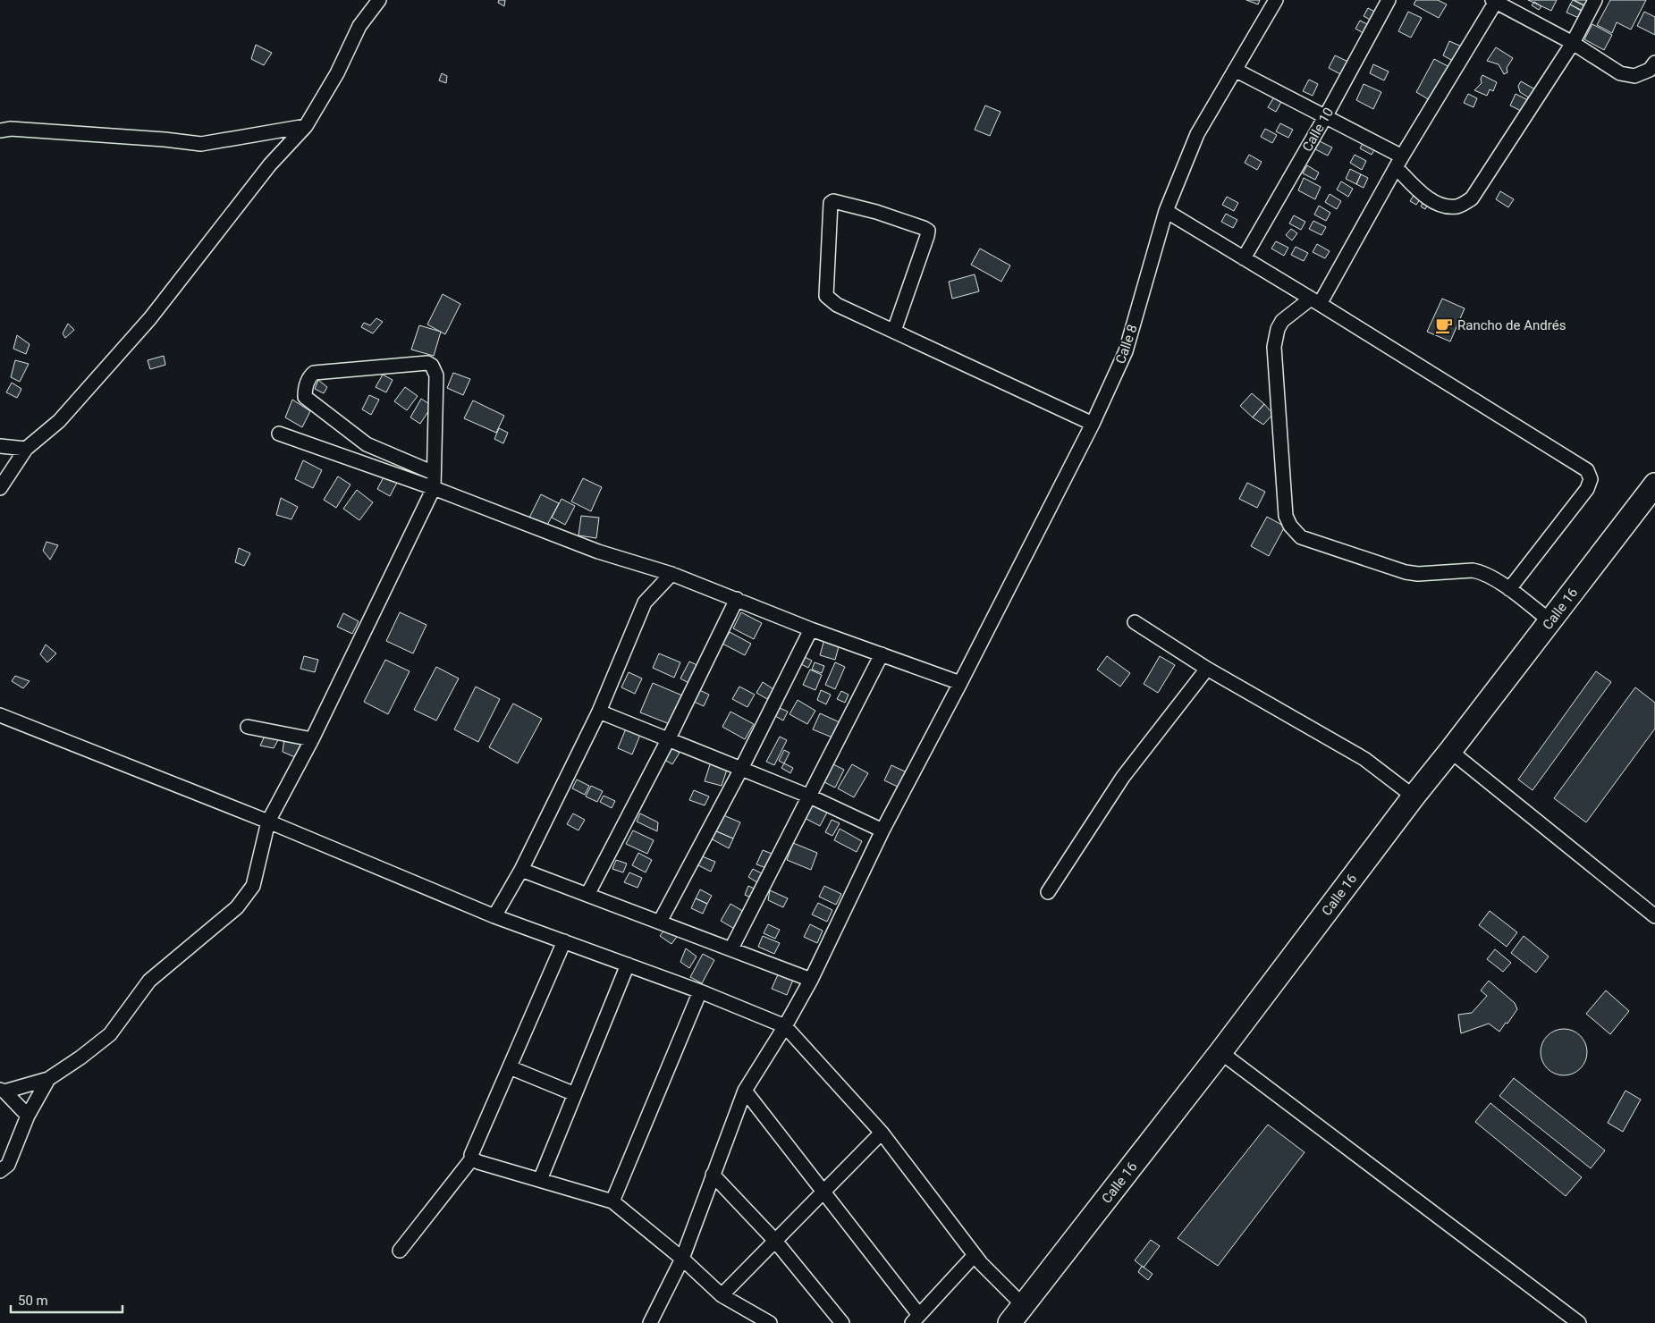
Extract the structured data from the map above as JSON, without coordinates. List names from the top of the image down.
{
  "streets": {
    "highway": ["Calle 16"],
    "street": ["Calle 10", "Calle 8"]
  },
  "places": {
    "cafe": ["Rancho de Andrés"]
  },
  "scale_bar": "50 m"
}
